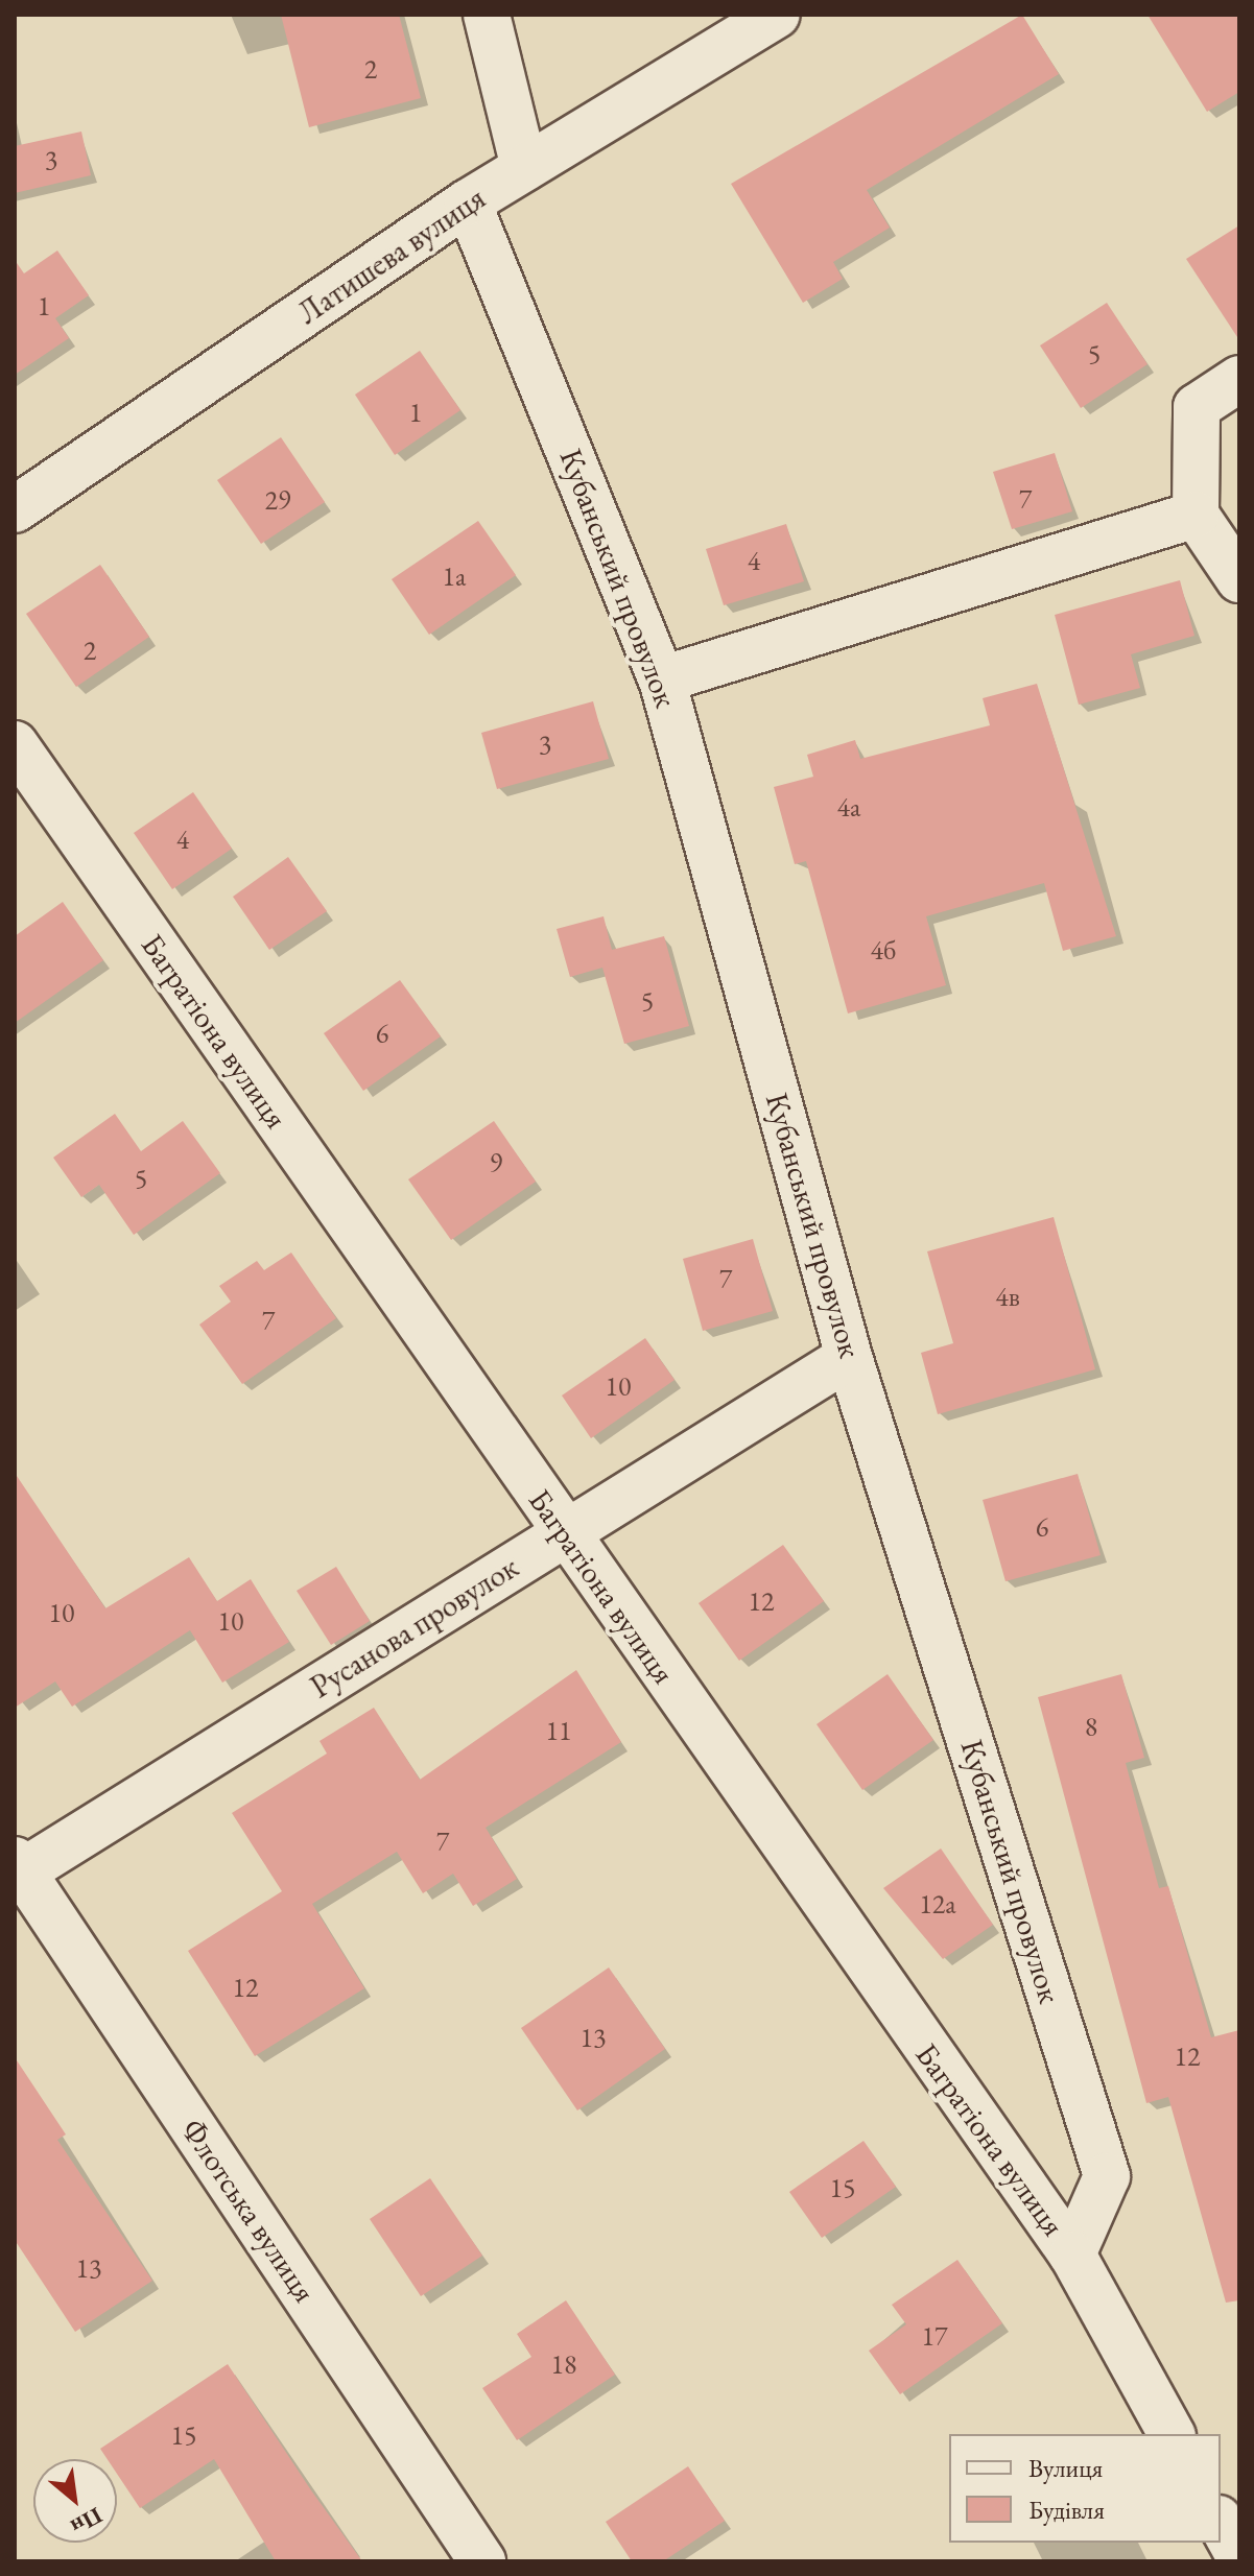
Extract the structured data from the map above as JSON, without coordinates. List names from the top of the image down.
{
  "streets": {
    "street": [
      "Латишева вулиця",
      "Кубанський провулок",
      "Багратіона вулиця",
      "Русанова провулок",
      "Флотська вулиця"
    ]
  },
  "crossings": [
    ["Латишева вулиця", "Кубанський провулок"],
    ["Кубанський провулок", "Багратіона вулиця"],
    ["Кубанський провулок", "Русанова провулок"],
    ["Багратіона вулиця", "Русанова провулок"],
    ["Русанова провулок", "Флотська вулиця"]
  ],
  "house_numbers": [
    "2",
    "3",
    "1",
    "5",
    "1",
    "7",
    "29",
    "4",
    "1а",
    "2",
    "3",
    "4а",
    "4",
    "4б",
    "5",
    "6",
    "9",
    "5",
    "7",
    "4в",
    "7",
    "10",
    "6",
    "12",
    "10",
    "10",
    "8",
    "11",
    "7",
    "12а",
    "12",
    "13",
    "12",
    "15",
    "13",
    "17",
    "18",
    "15"
  ],
  "legend": ["Вулиця", "Будівля"],
  "north": "bottom right"
}
